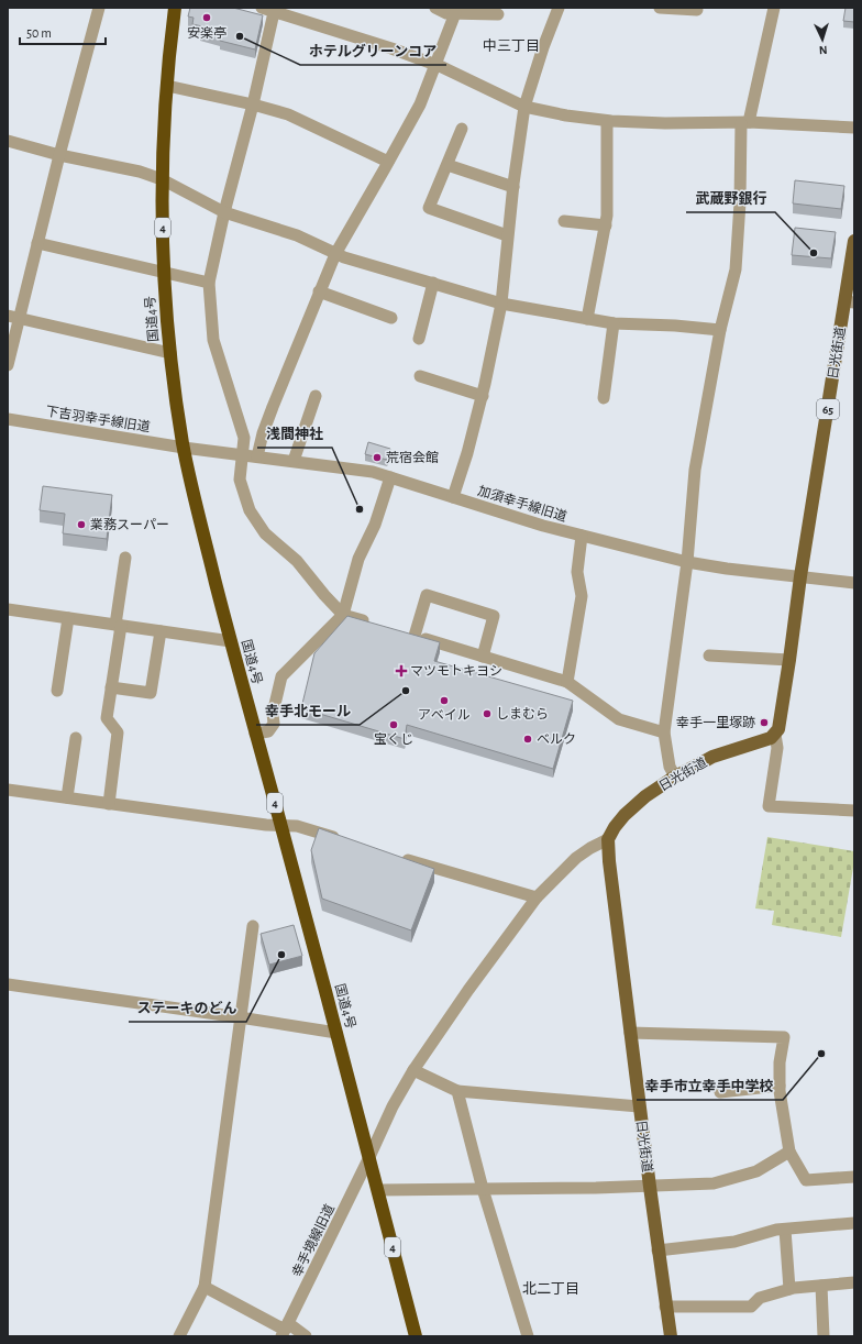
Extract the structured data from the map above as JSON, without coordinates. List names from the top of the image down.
{
  "streets": {
    "highway": ["4", "国道4号"],
    "main road": ["日光街道", "65"],
    "street": ["下吉羽幸手線旧道", "加須幸手線旧道", "幸手境線旧道"]
  },
  "crossings": [
    ["国道4号", "下吉羽幸手線旧道"],
    ["国道4号", "加須幸手線旧道"],
    ["国道4号", "幸手境線旧道"],
    ["日光街道", "加須幸手線旧道"],
    ["日光街道", "幸手境線旧道"],
    ["下吉羽幸手線旧道", "加須幸手線旧道"]
  ],
  "districts": ["中三丁目", "北二丁目"],
  "places": {
    "other": [
      "安楽亭",
      "ホテルグリーンコア",
      "武蔵野銀行",
      "荒宿会館",
      "浅間神社",
      "業務スーパー",
      "幸手北モール",
      "アベイル",
      "しまむら",
      "幸手一里塚跡",
      "宝くじ",
      "ベルク",
      "ステーキのどん",
      "幸手市立幸手中学校"
    ],
    "health": ["マツモトキヨシ"]
  },
  "scale_bar": "50 m",
  "north": "bottom"
}
